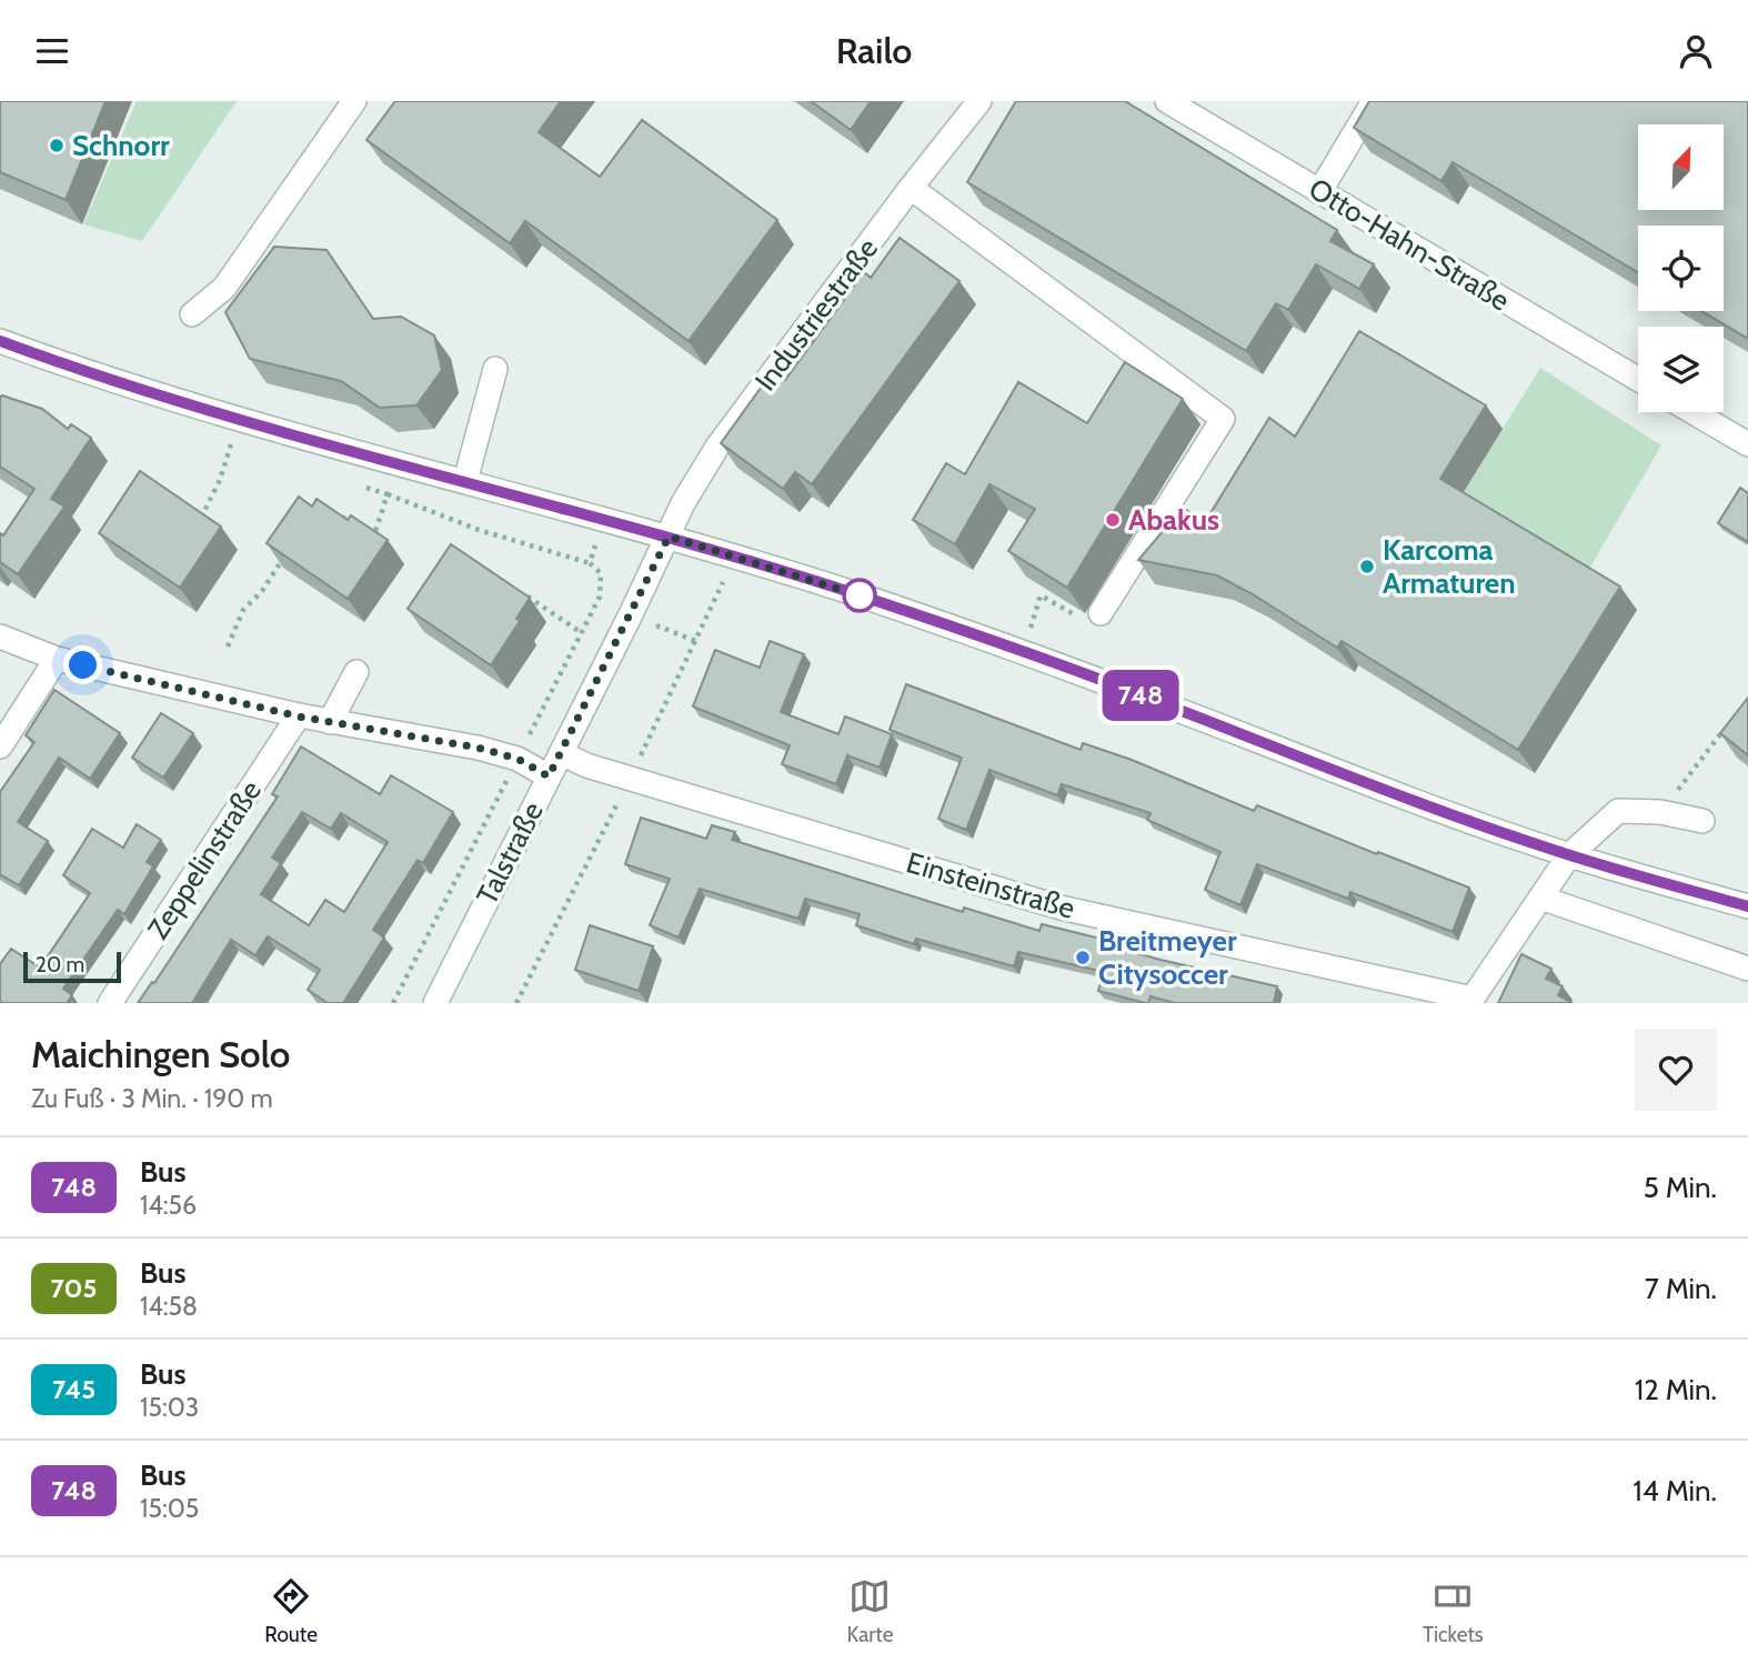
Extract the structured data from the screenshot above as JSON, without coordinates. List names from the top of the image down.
{
  "streets": {
    "street": [
      "Otto-Hahn-Straße",
      "Industriestraße",
      "Talstraße",
      "Zeppelinstraße",
      "Einsteinstraße"
    ]
  },
  "crossings": [
    ["Industriestraße", "Talstraße"],
    ["Talstraße", "Einsteinstraße"]
  ],
  "places": [
    "Schnorr",
    "Abakus",
    "Karcoma Armaturen",
    "Breitmeyer Citysoccer"
  ],
  "lines": ["bus line 748"],
  "scale_bar": "20 m",
  "north": "top right",
  "page": {
    "header": "Railo",
    "on_map": "748",
    "scale": "20 m",
    "heading": ["Maichingen Solo", "Zu Fuß · 3 Min. · 190 m"],
    "list": [
      {
        "mark": "748",
        "name": "Bus",
        "note": "14:56",
        "value": "5 Min."
      },
      {
        "mark": "705",
        "name": "Bus",
        "note": "14:58",
        "value": "7 Min."
      },
      {
        "mark": "745",
        "name": "Bus",
        "note": "15:03",
        "value": "12 Min."
      },
      {
        "mark": "748",
        "name": "Bus",
        "note": "15:05",
        "value": "14 Min."
      }
    ],
    "tabs": ["Route", "Karte", "Tickets"]
  }
}
